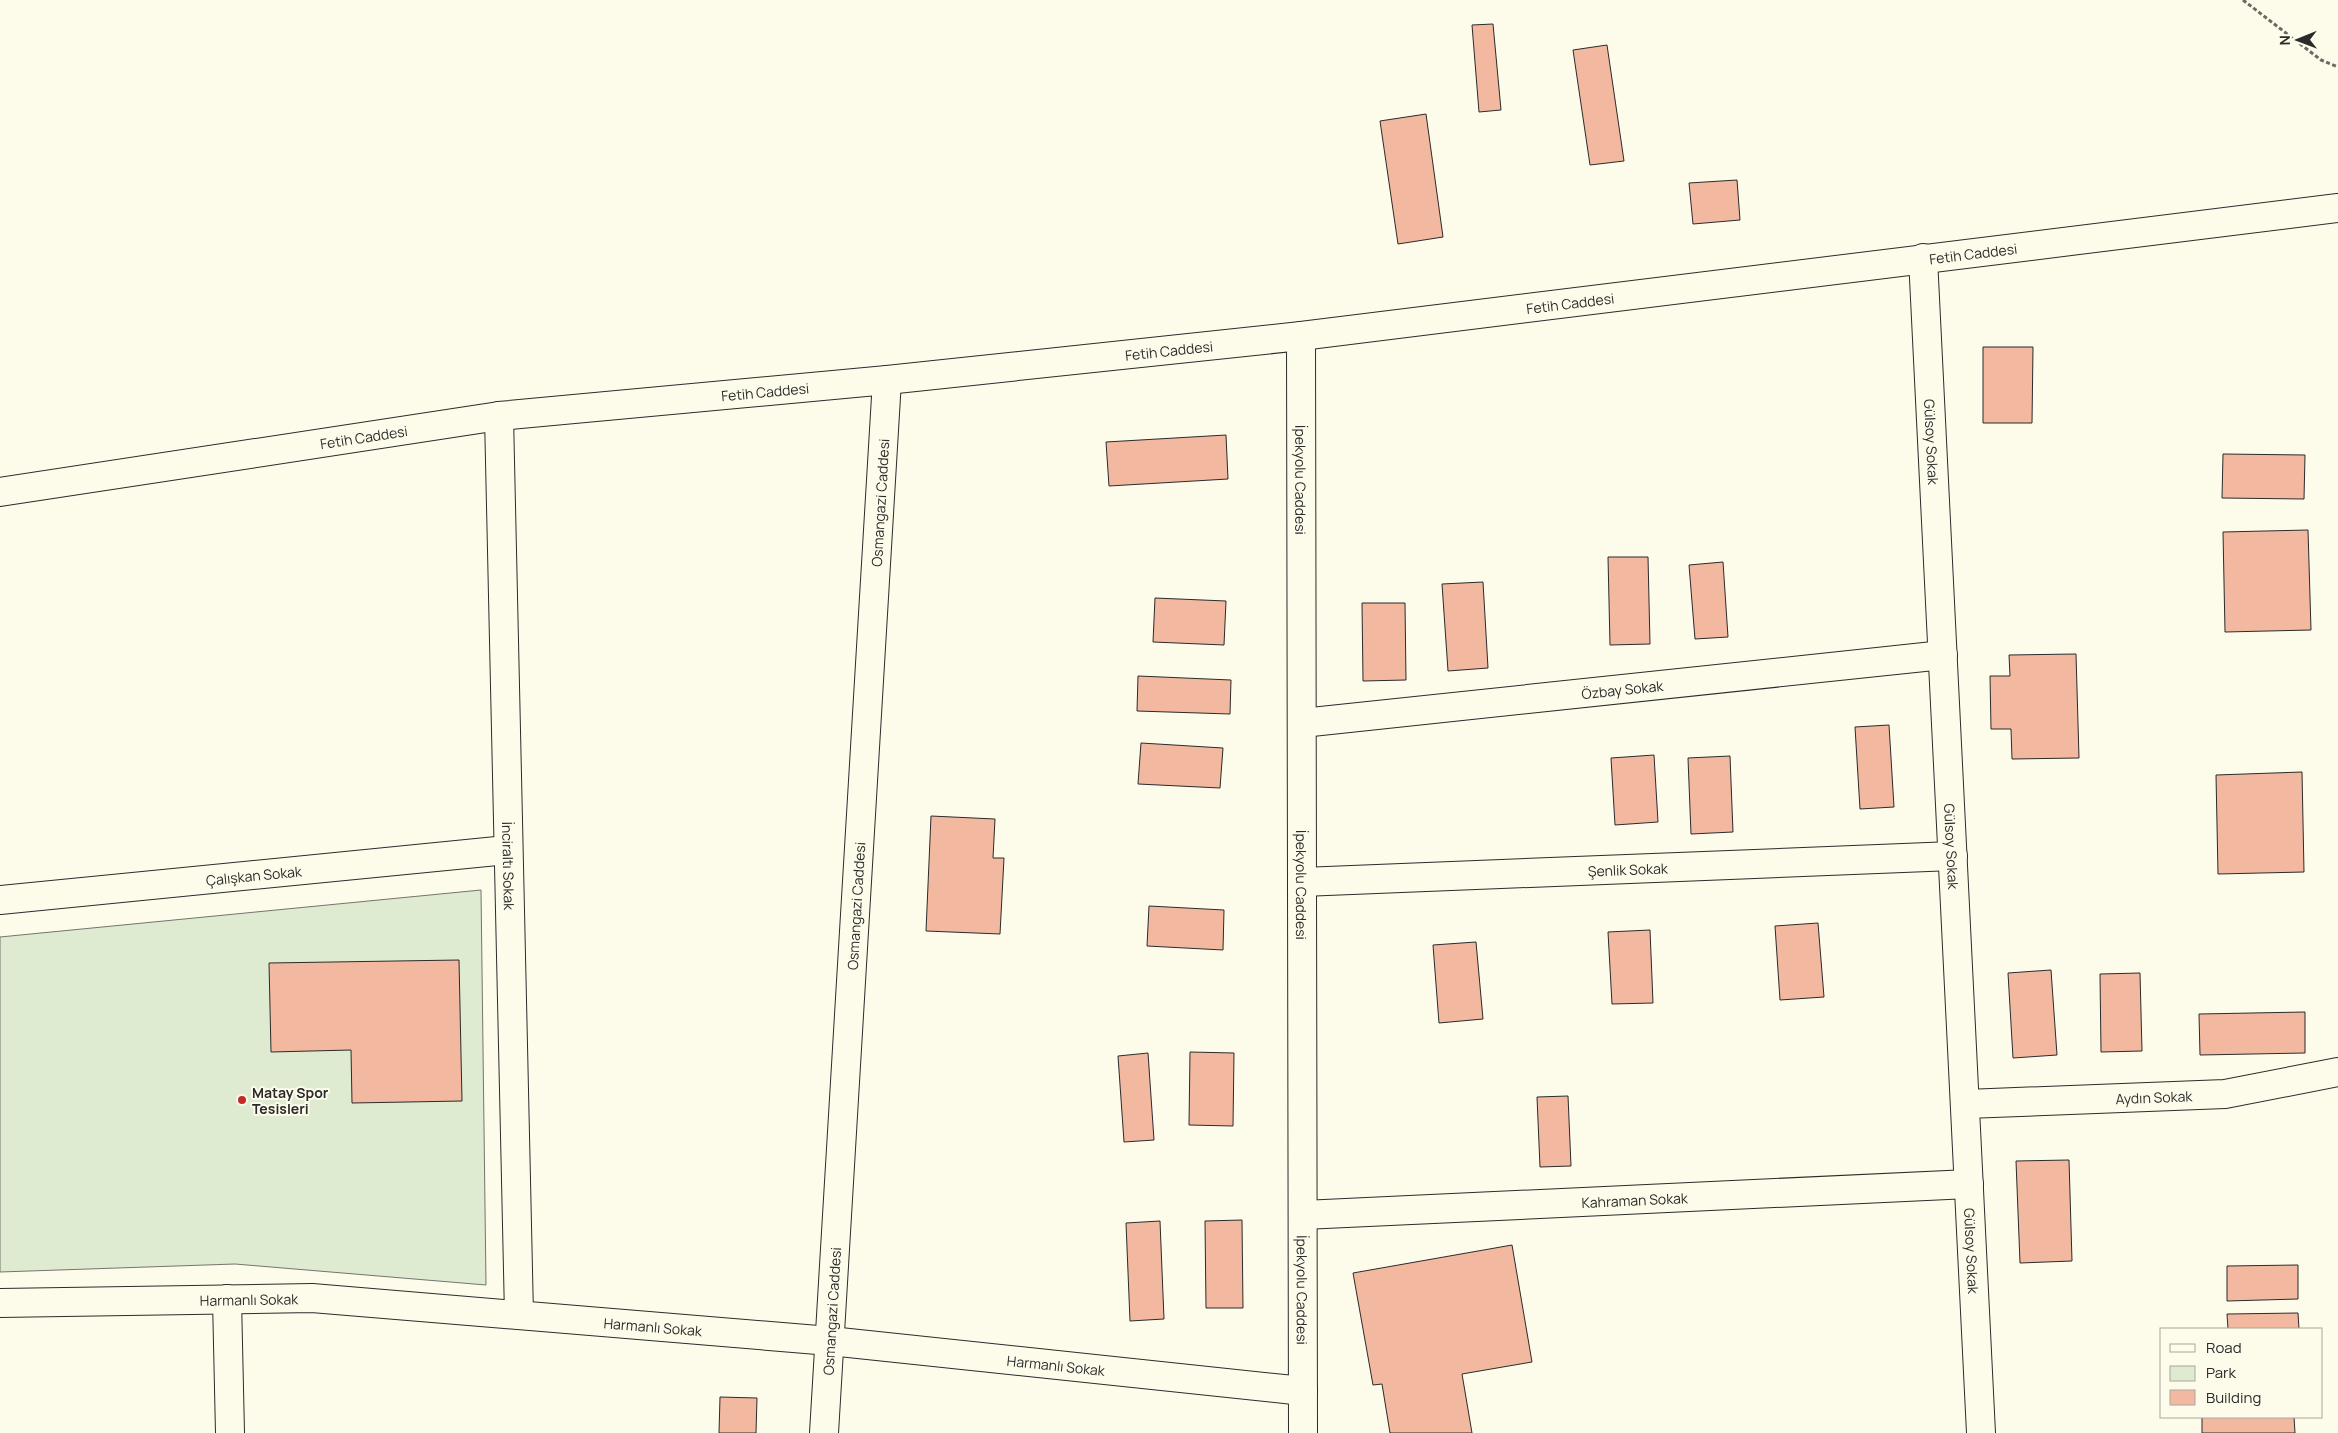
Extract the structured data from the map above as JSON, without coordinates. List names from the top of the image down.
{
  "streets": {
    "street": [
      "Fetih Caddesi",
      "Gülsoy Sokak",
      "İpekyolu Caddesi",
      "Osmangazi Caddesi",
      "Özbay Sokak",
      "İnciraltı Sokak",
      "Şenlik Sokak",
      "Çalışkan Sokak",
      "Aydın Sokak",
      "Kahraman Sokak",
      "Harmanlı Sokak"
    ]
  },
  "crossings": [
    ["Fetih Caddesi", "Gülsoy Sokak"],
    ["Fetih Caddesi", "İpekyolu Caddesi"],
    ["Fetih Caddesi", "Osmangazi Caddesi"],
    ["Fetih Caddesi", "İnciraltı Sokak"],
    ["Gülsoy Sokak", "Özbay Sokak"],
    ["Gülsoy Sokak", "Şenlik Sokak"],
    ["Gülsoy Sokak", "Aydın Sokak"],
    ["Gülsoy Sokak", "Kahraman Sokak"],
    ["İpekyolu Caddesi", "Özbay Sokak"],
    ["İpekyolu Caddesi", "Şenlik Sokak"],
    ["İpekyolu Caddesi", "Kahraman Sokak"],
    ["İpekyolu Caddesi", "Harmanlı Sokak"],
    ["Osmangazi Caddesi", "Harmanlı Sokak"],
    ["İnciraltı Sokak", "Çalışkan Sokak"],
    ["İnciraltı Sokak", "Harmanlı Sokak"]
  ],
  "places": ["Matay Spor Tesisleri"],
  "legend": ["Road", "Park", "Building"],
  "north": "left"
}
